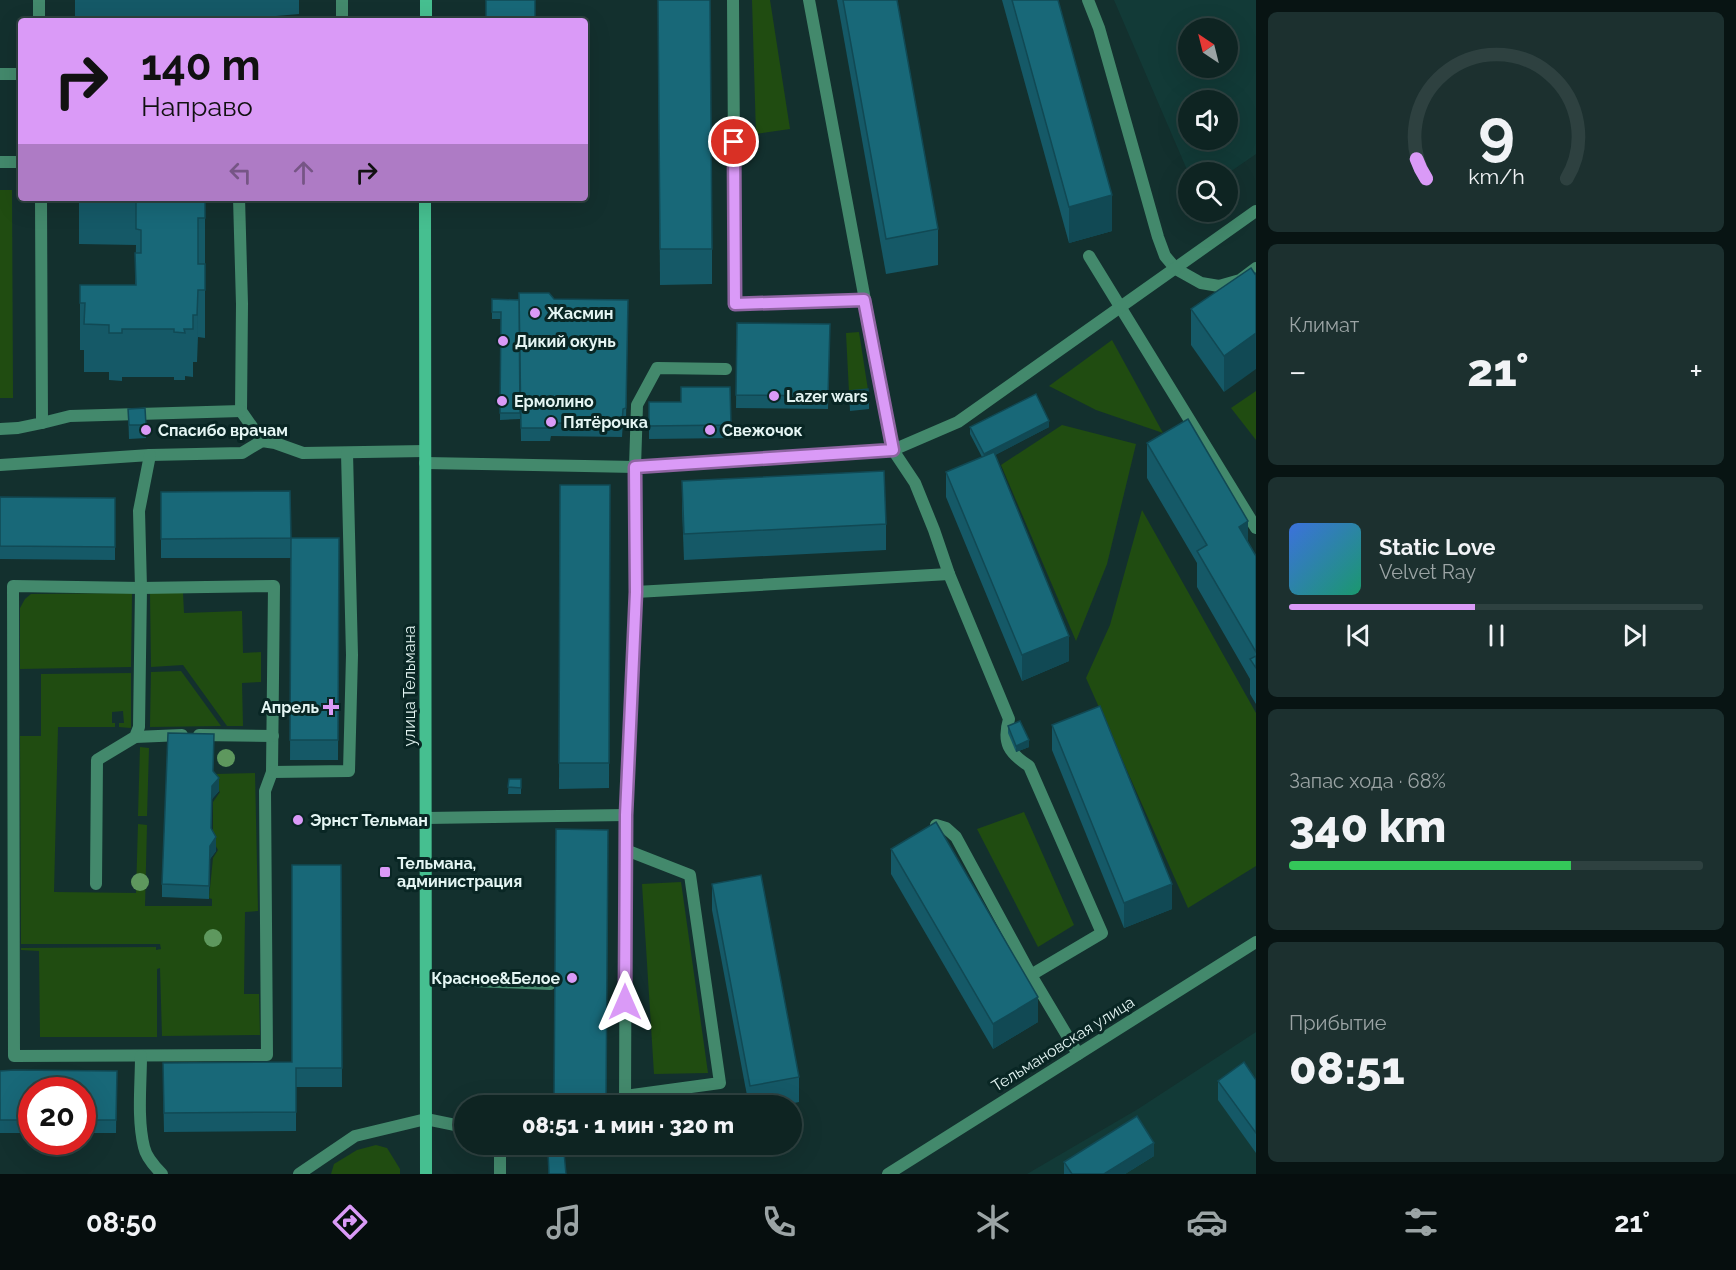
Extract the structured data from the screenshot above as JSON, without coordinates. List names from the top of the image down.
{
  "streets": {
    "main road": ["улица Тельмана"],
    "street": ["Тельмановская улица"]
  },
  "places": {
    "other": [
      "Жасмин",
      "Дикий окунь",
      "Lazer wars",
      "Ермолино",
      "Пятёрочка",
      "Спасибо врачам",
      "Свежочок",
      "Эрнст Тельман",
      "Красное&Белое"
    ],
    "health": ["Апрель"],
    "transit": ["Тельмана, администрация"]
  },
  "north": "top left",
  "page": {
    "turn": ["140 m", "Направо"],
    "tile": [
      "Климат",
      ["Запас хода · 68%", "340 km"],
      ["Прибытие", "08:51"]
    ],
    "heat": ["−", "21°", "+"],
    "song": ["Static Love", "Velvet Ray"],
    "limit": "20",
    "trip": "08:51 · 1 мин · 320 m",
    "tabs": ["08:50", "21°"],
    "gauge": ["9", "km/h"]
  }
}
